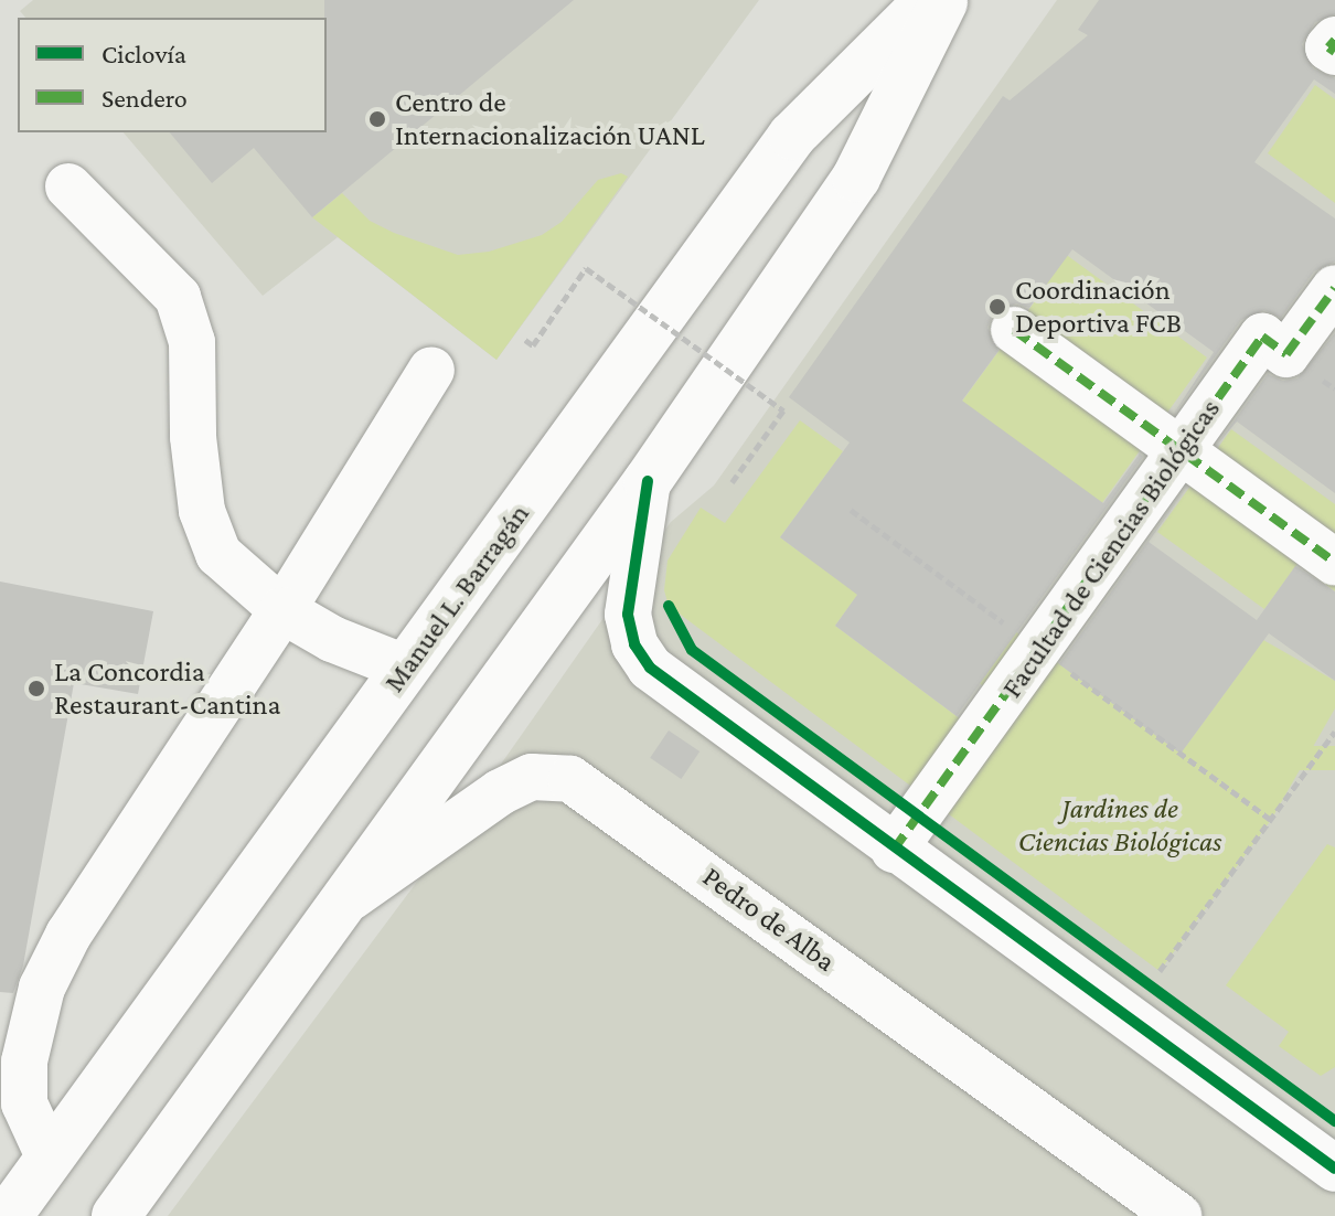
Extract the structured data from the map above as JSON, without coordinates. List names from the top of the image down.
{
  "streets": {
    "highway": ["Manuel L. Barragán"],
    "street": ["Facultad de Ciencias Biológicas", "Pedro de Alba"]
  },
  "parks": ["Jardines de Ciencias Biológicas"],
  "places": ["Centro de Internacionalización UANL", "Coordinación Deportiva FCB", "La Concordia Restaurant-Cantina"],
  "legend": ["Ciclovía", "Sendero"]
}
